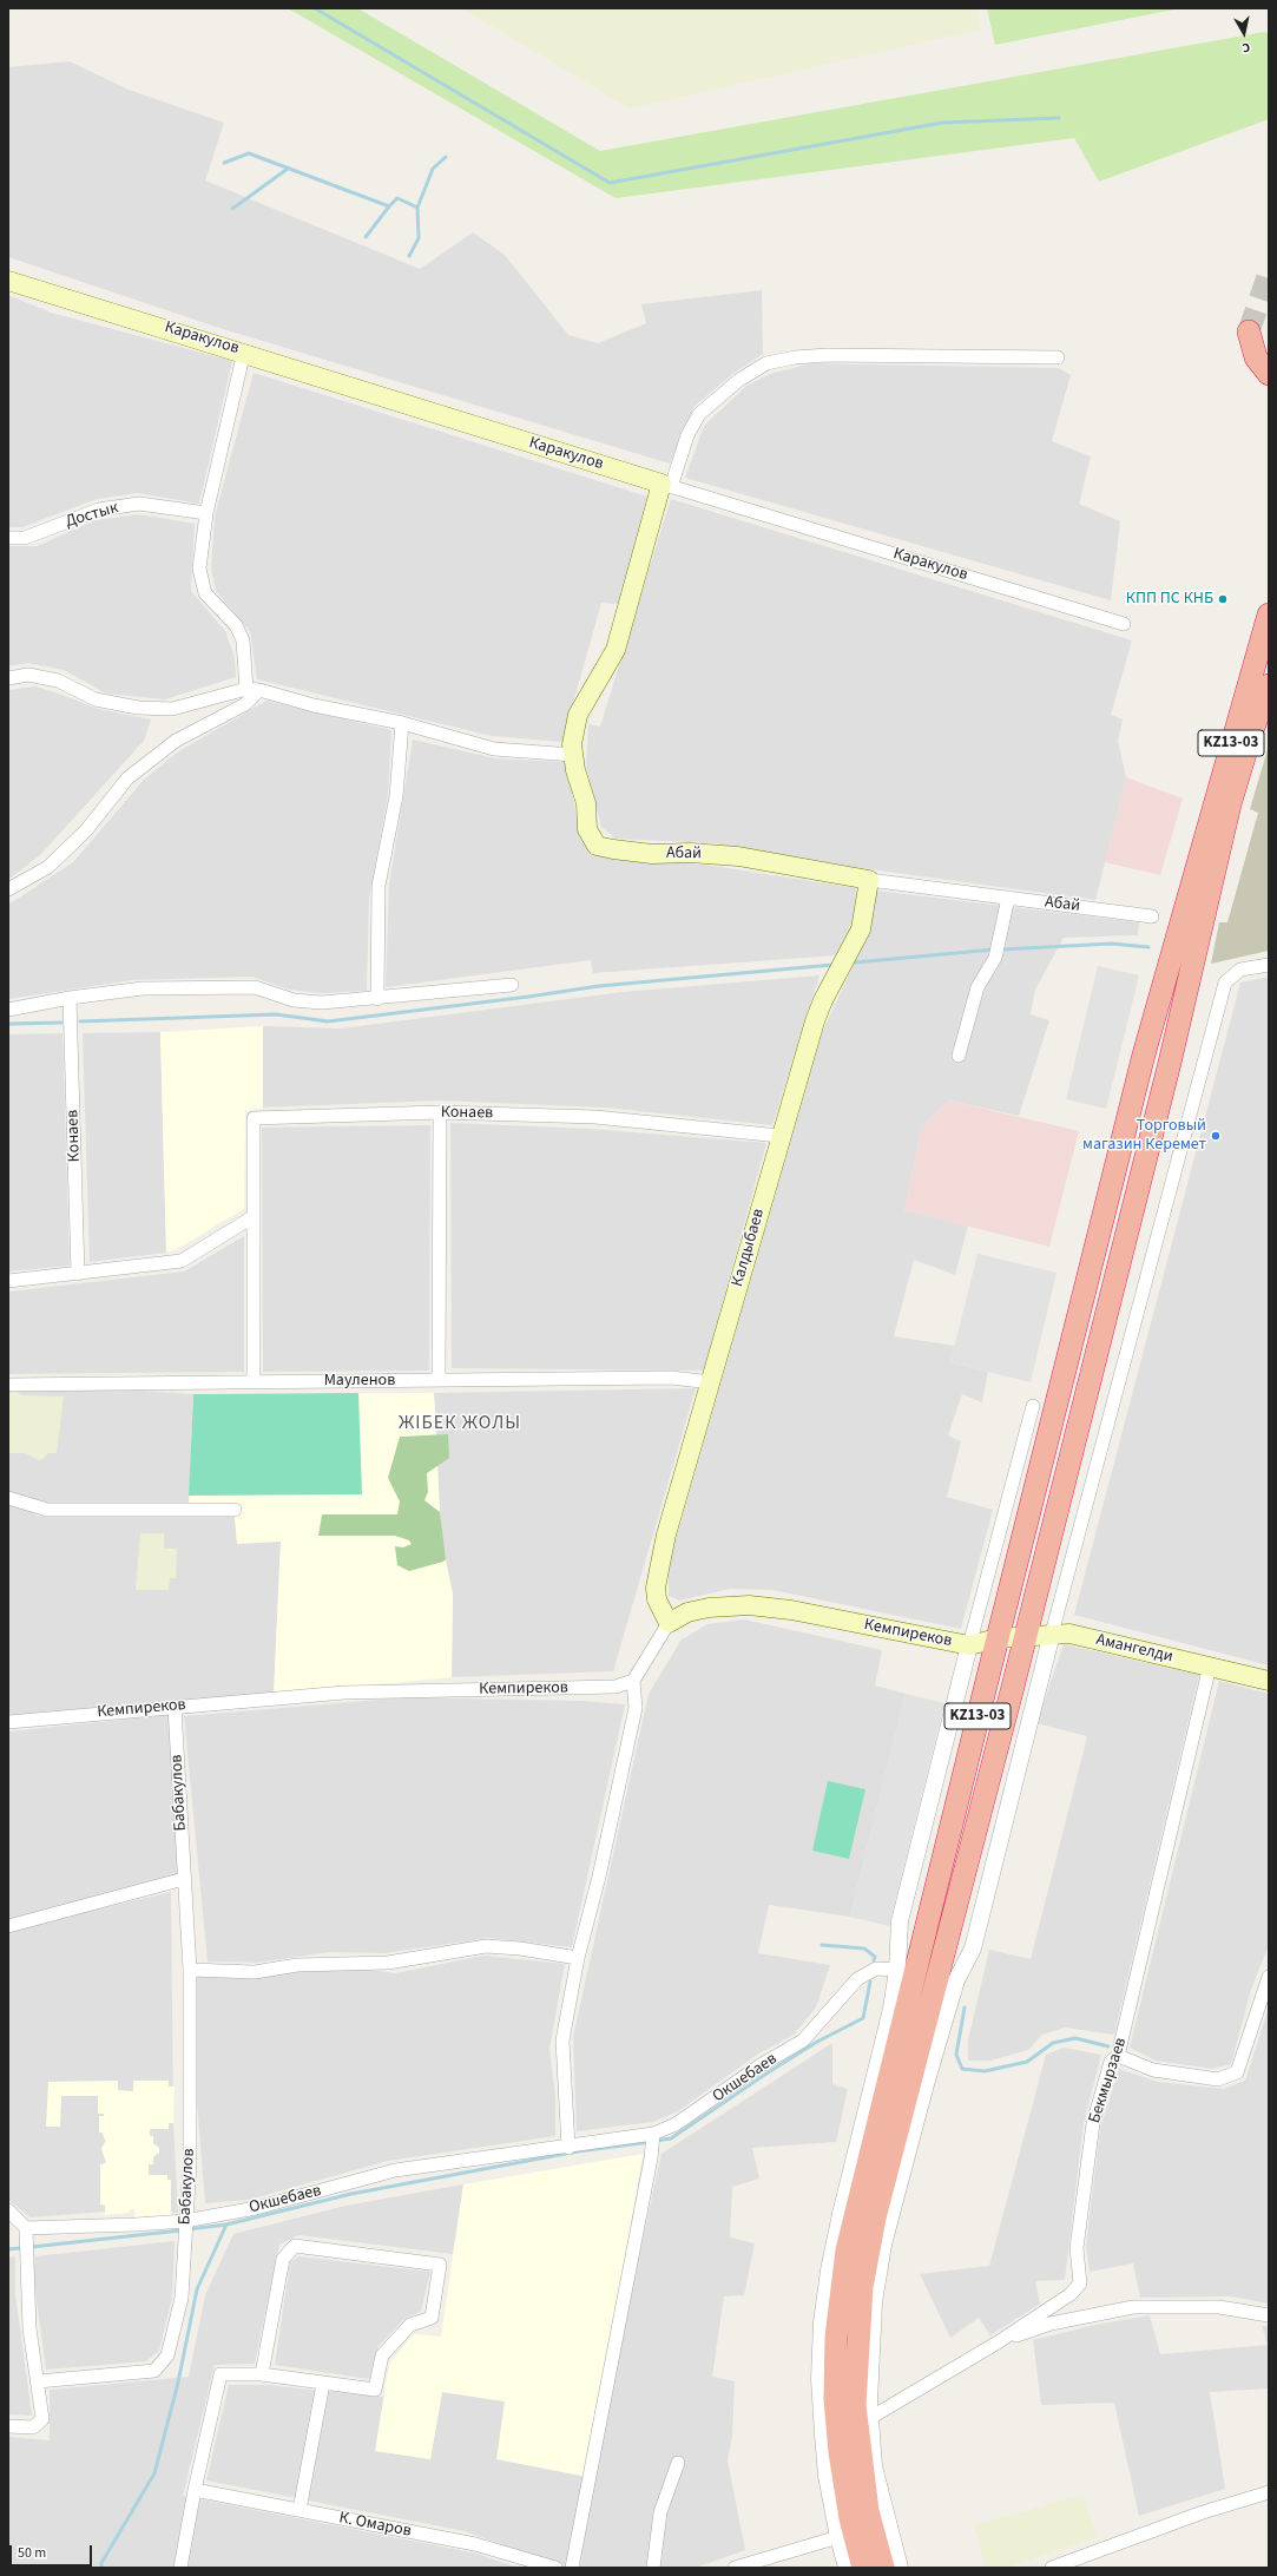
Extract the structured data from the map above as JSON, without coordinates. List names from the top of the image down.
{
  "streets": {
    "highway": ["KZ13-03"],
    "main road": [
      "Каракулов",
      "Абай",
      "Калдыбаев",
      "Кемпиреков",
      "Амангелди"
    ],
    "street": [
      "Достык",
      "Конаев",
      "Мауленов",
      "Бабакулов",
      "Окшебаев",
      "Бекмырзаев",
      "К. Омаров"
    ]
  },
  "crossings": [
    ["Каракулов", "Абай"],
    ["KZ13-03", "Кемпиреков"],
    ["KZ13-03", "Амангелди"],
    ["Абай", "Калдыбаев"],
    ["Конаев", "Калдыбаев"],
    ["Конаев", "Мауленов"],
    ["Калдыбаев", "Мауленов"],
    ["Калдыбаев", "Кемпиреков"],
    ["Кемпиреков", "Амангелди"],
    ["Кемпиреков", "Бабакулов"],
    ["Амангелди", "Бекмырзаев"],
    ["Бабакулов", "Окшебаев"]
  ],
  "districts": ["ЖІБЕК ЖОЛЫ"],
  "places": ["КПП ПС КНБ", "Торговый магазин Керемет"],
  "scale_bar": "50 m",
  "north": "bottom"
}
